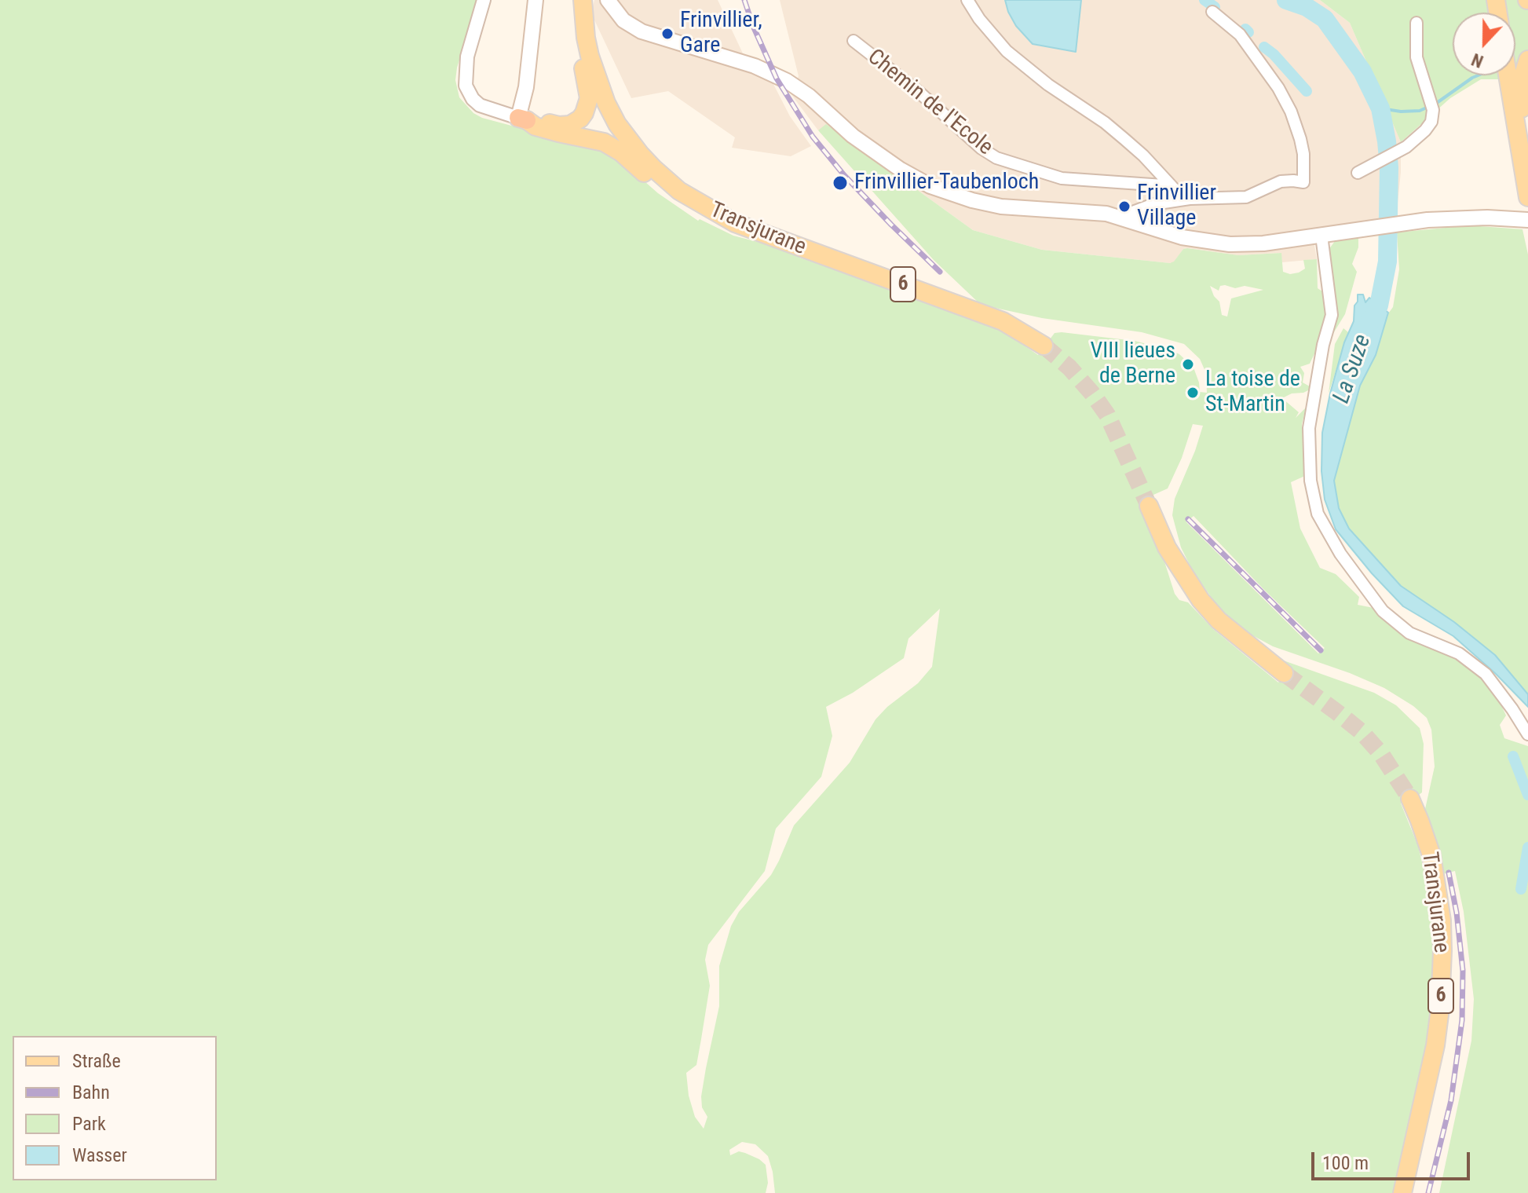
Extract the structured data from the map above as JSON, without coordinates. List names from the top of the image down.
{
  "streets": {
    "main road": ["Transjurane", "6"],
    "street": ["Chemin de l'Ecole"]
  },
  "water": ["La Suze"],
  "places": [
    "Frinvillier, Gare",
    "Frinvillier-Taubenloch",
    "Frinvillier Village",
    "VIII lieues de Berne",
    "La toise de St-Martin"
  ],
  "legend": [
    "Straße",
    "Bahn",
    "Park",
    "Wasser"
  ],
  "scale_bar": "100 m",
  "north": "bottom"
}
